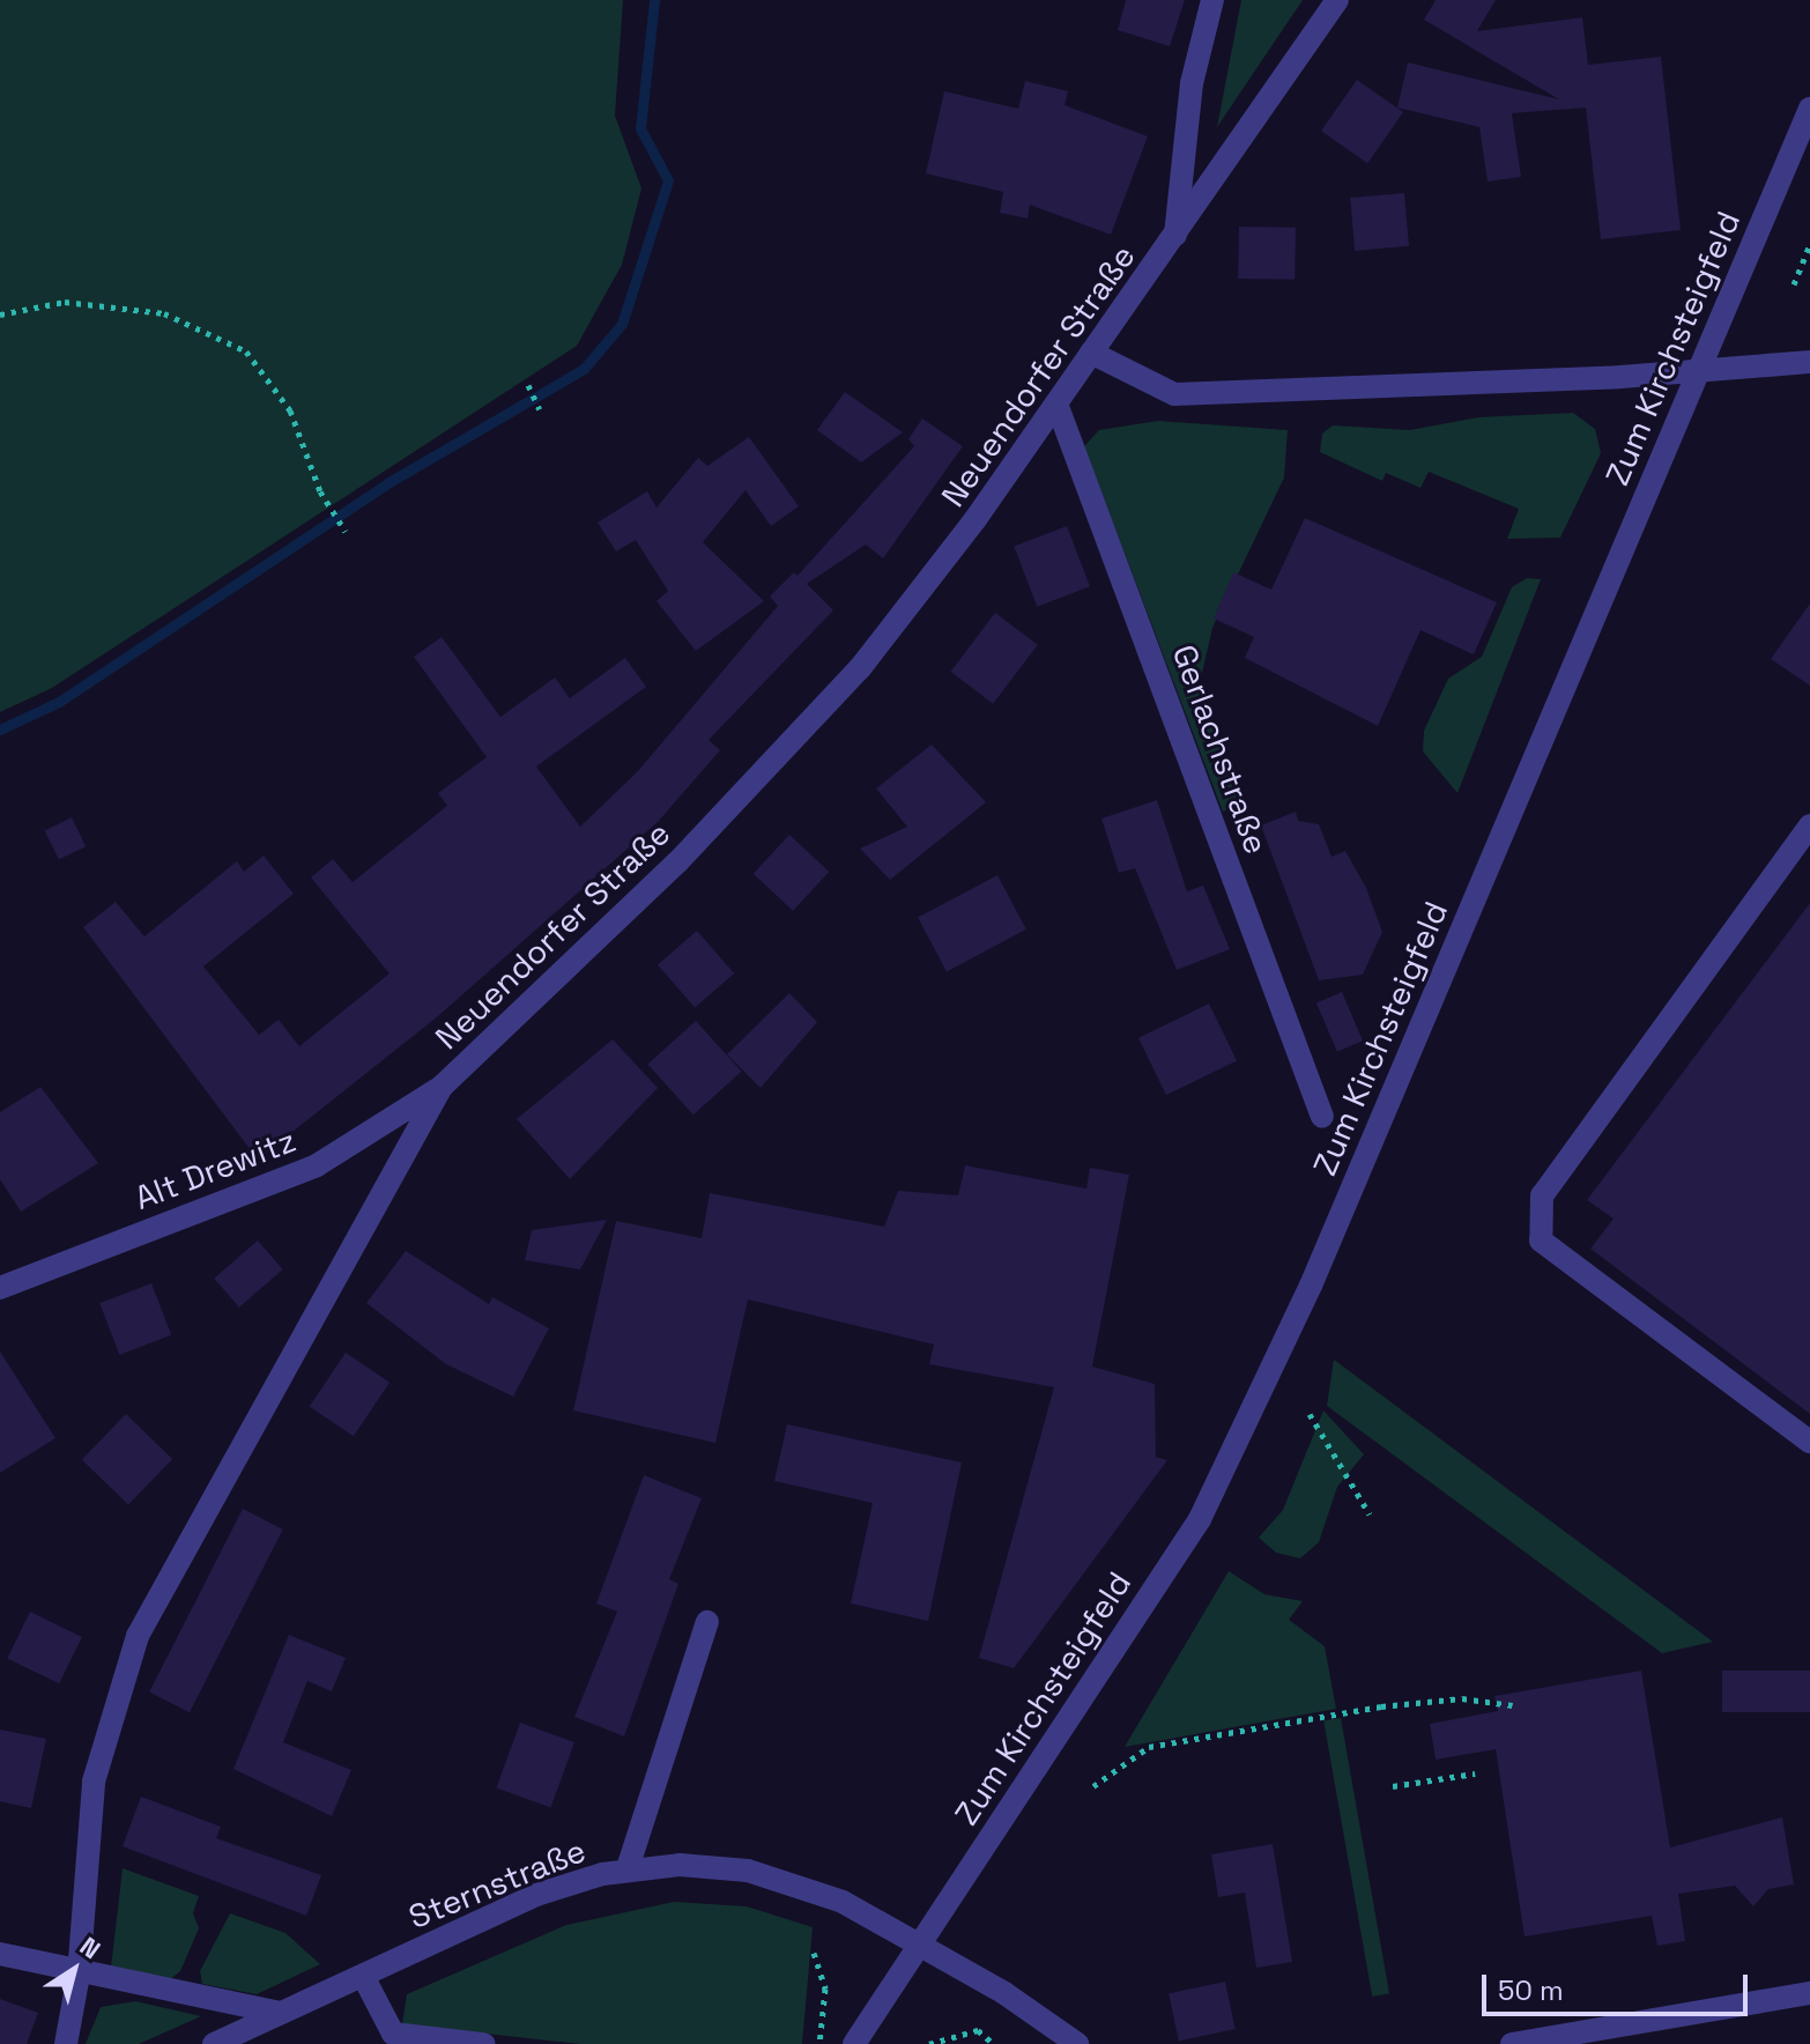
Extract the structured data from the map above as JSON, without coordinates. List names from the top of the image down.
{
  "streets": {
    "street": [
      "Zum Kirchsteigfeld",
      "Neuendorfer Straße",
      "Gerlachstraße",
      "Alt Drewitz",
      "Sternstraße"
    ]
  },
  "crossings": [
    ["Zum Kirchsteigfeld", "Sternstraße"],
    ["Neuendorfer Straße", "Gerlachstraße"],
    ["Neuendorfer Straße", "Alt Drewitz"]
  ],
  "scale_bar": "50 m",
  "north": "top right"
}
